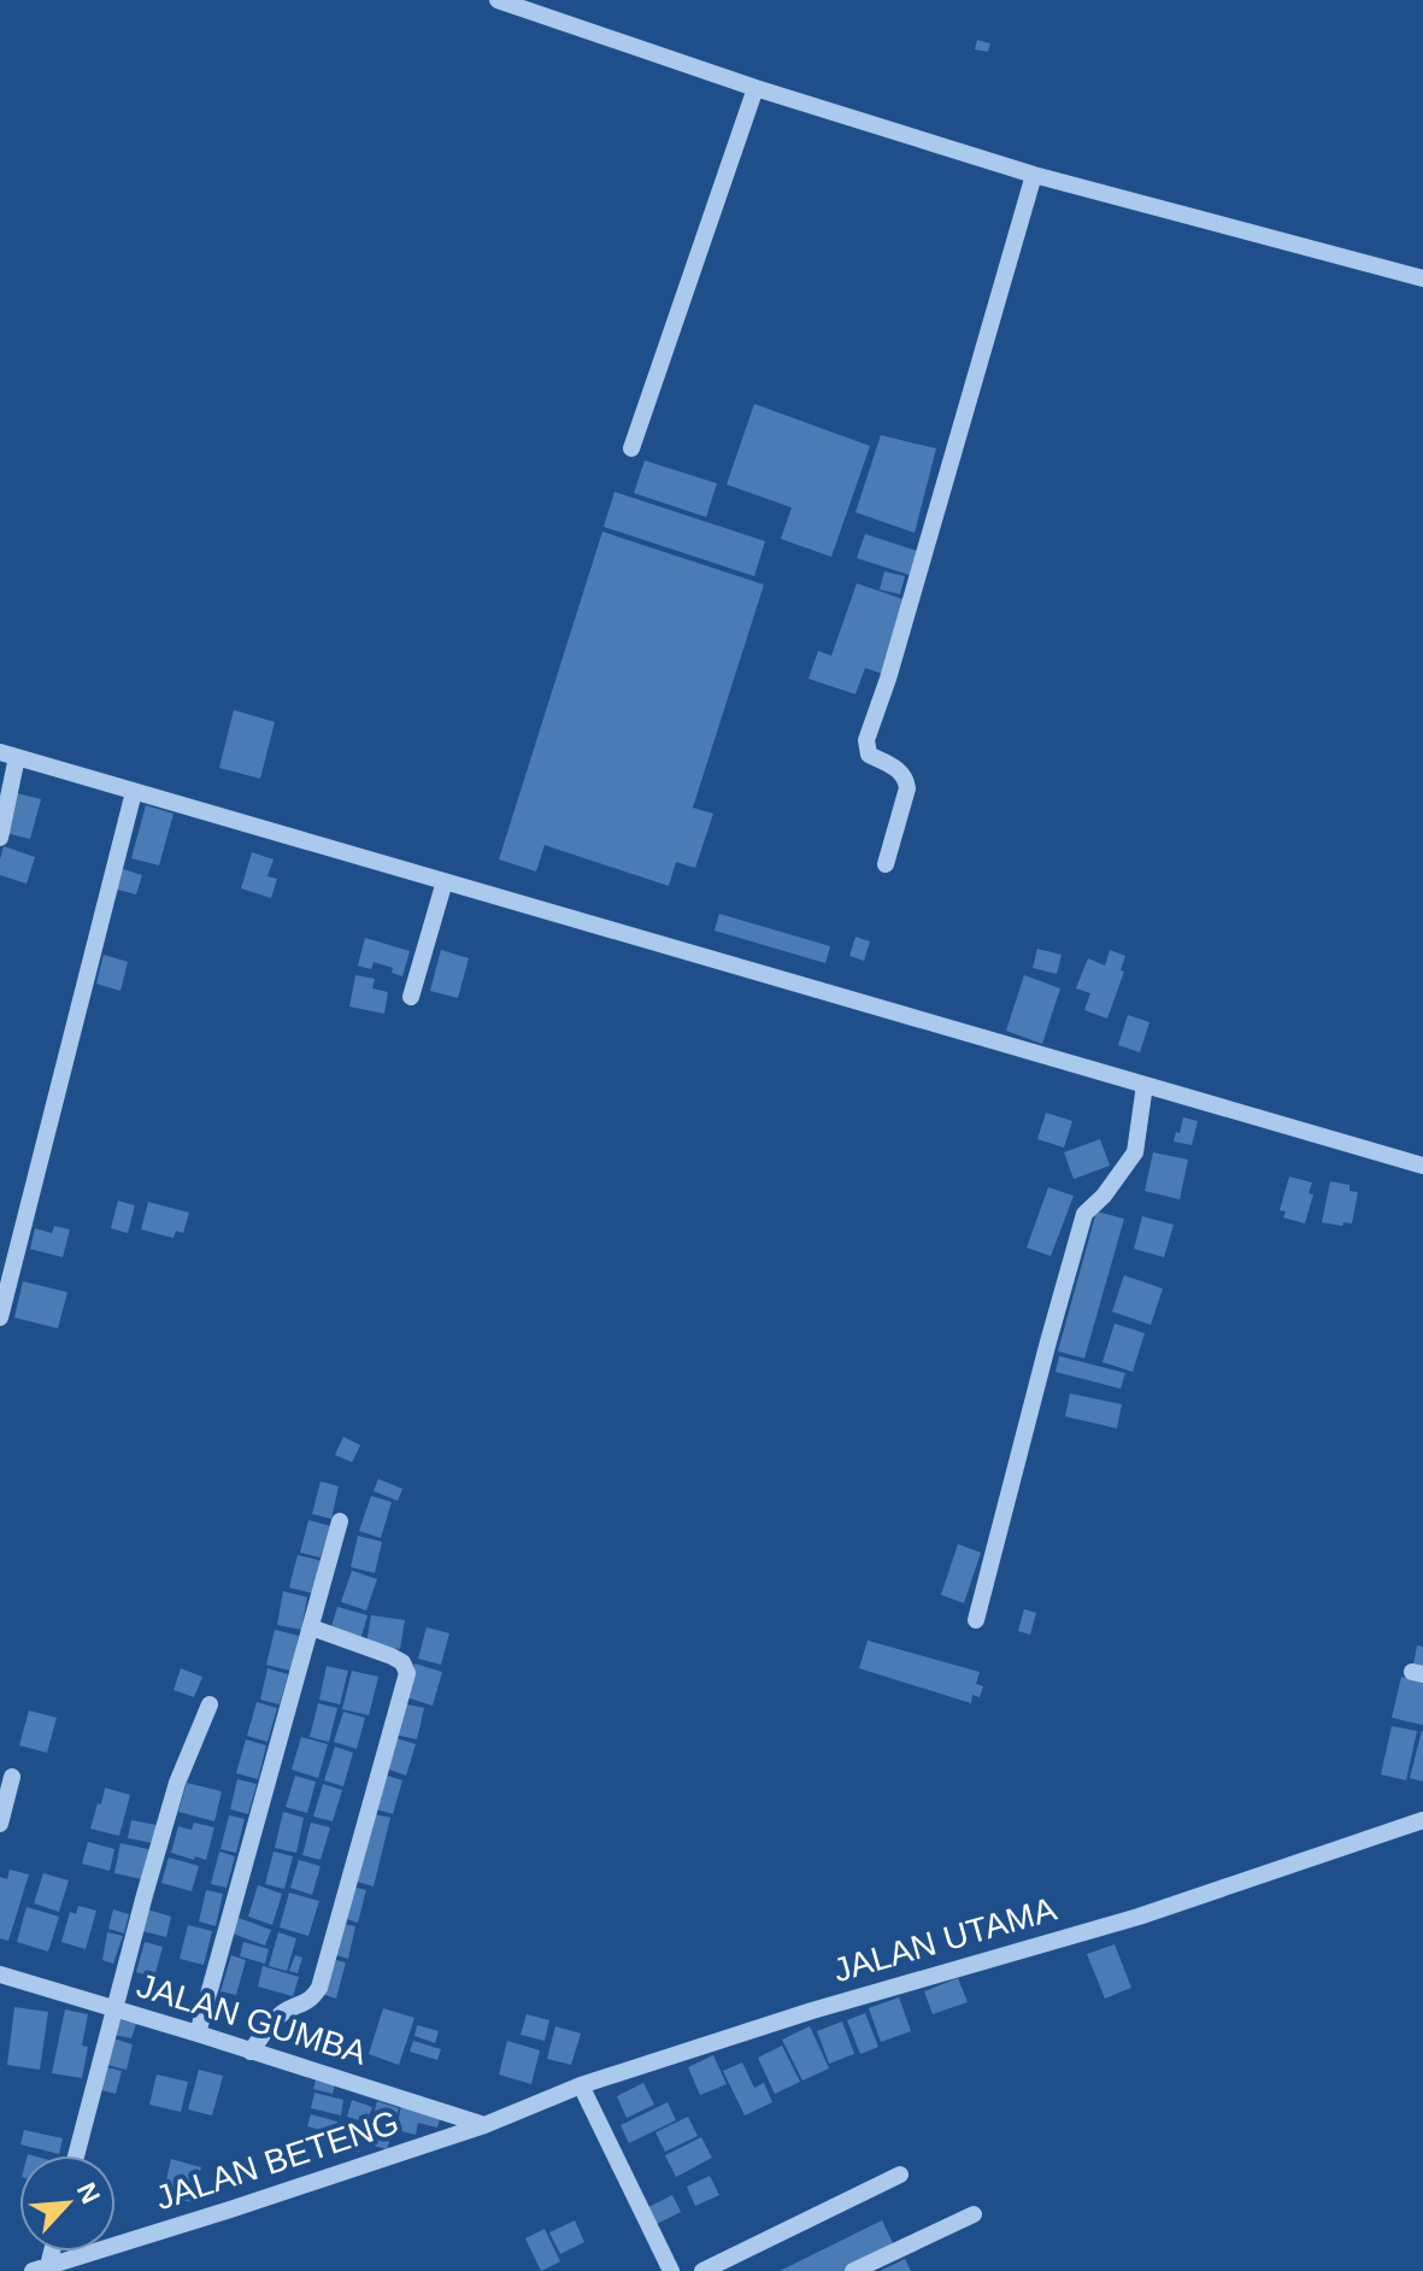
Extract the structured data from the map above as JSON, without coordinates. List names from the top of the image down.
{
  "streets": {
    "street": ["JALAN UTAMA", "JALAN GUMBA", "JALAN BETENG"]
  },
  "crossings": [
    ["JALAN UTAMA", "JALAN GUMBA"],
    ["JALAN UTAMA", "JALAN BETENG"],
    ["JALAN GUMBA", "JALAN BETENG"]
  ],
  "north": "top right"
}
